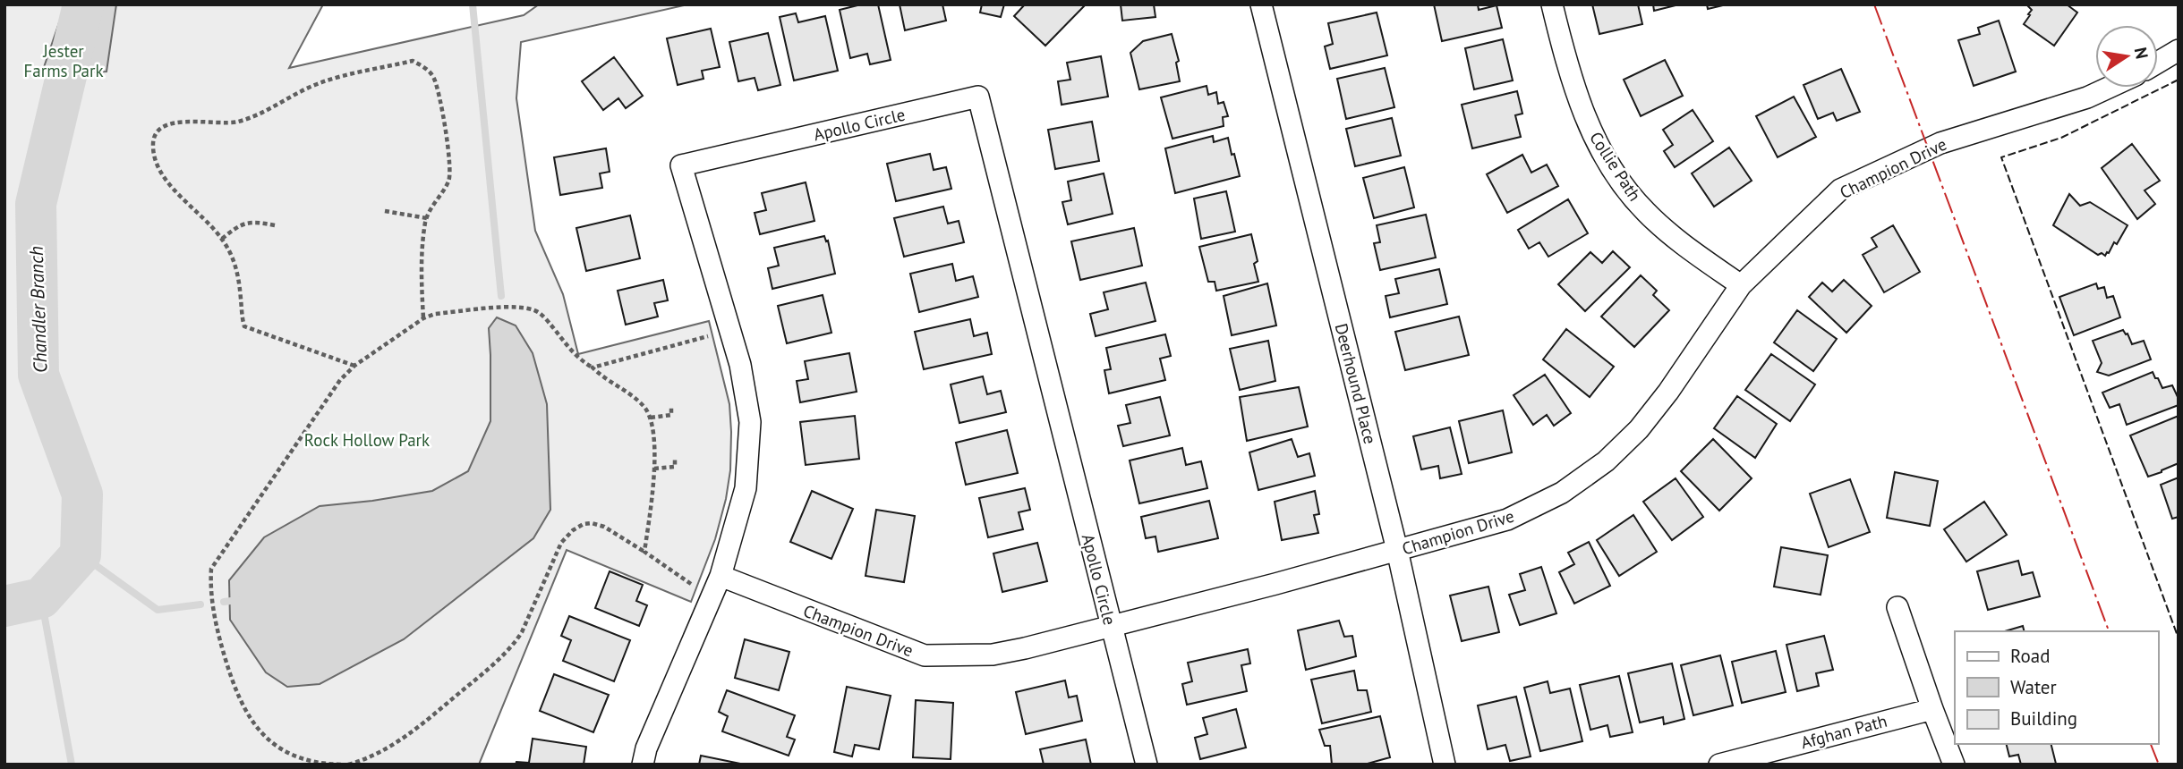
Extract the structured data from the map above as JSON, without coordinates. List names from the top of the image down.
{
  "streets": {
    "street": [
      "Apollo Circle",
      "Collie Path",
      "Champion Drive",
      "Deerhound Place",
      "Afghan Path"
    ]
  },
  "crossings": [
    ["Apollo Circle", "Champion Drive"],
    ["Collie Path", "Champion Drive"],
    ["Champion Drive", "Deerhound Place"]
  ],
  "water": ["Chandler Branch"],
  "parks": ["Jester Farms Park", "Rock Hollow Park"],
  "legend": ["Road", "Water", "Building"],
  "north": "right"
}
